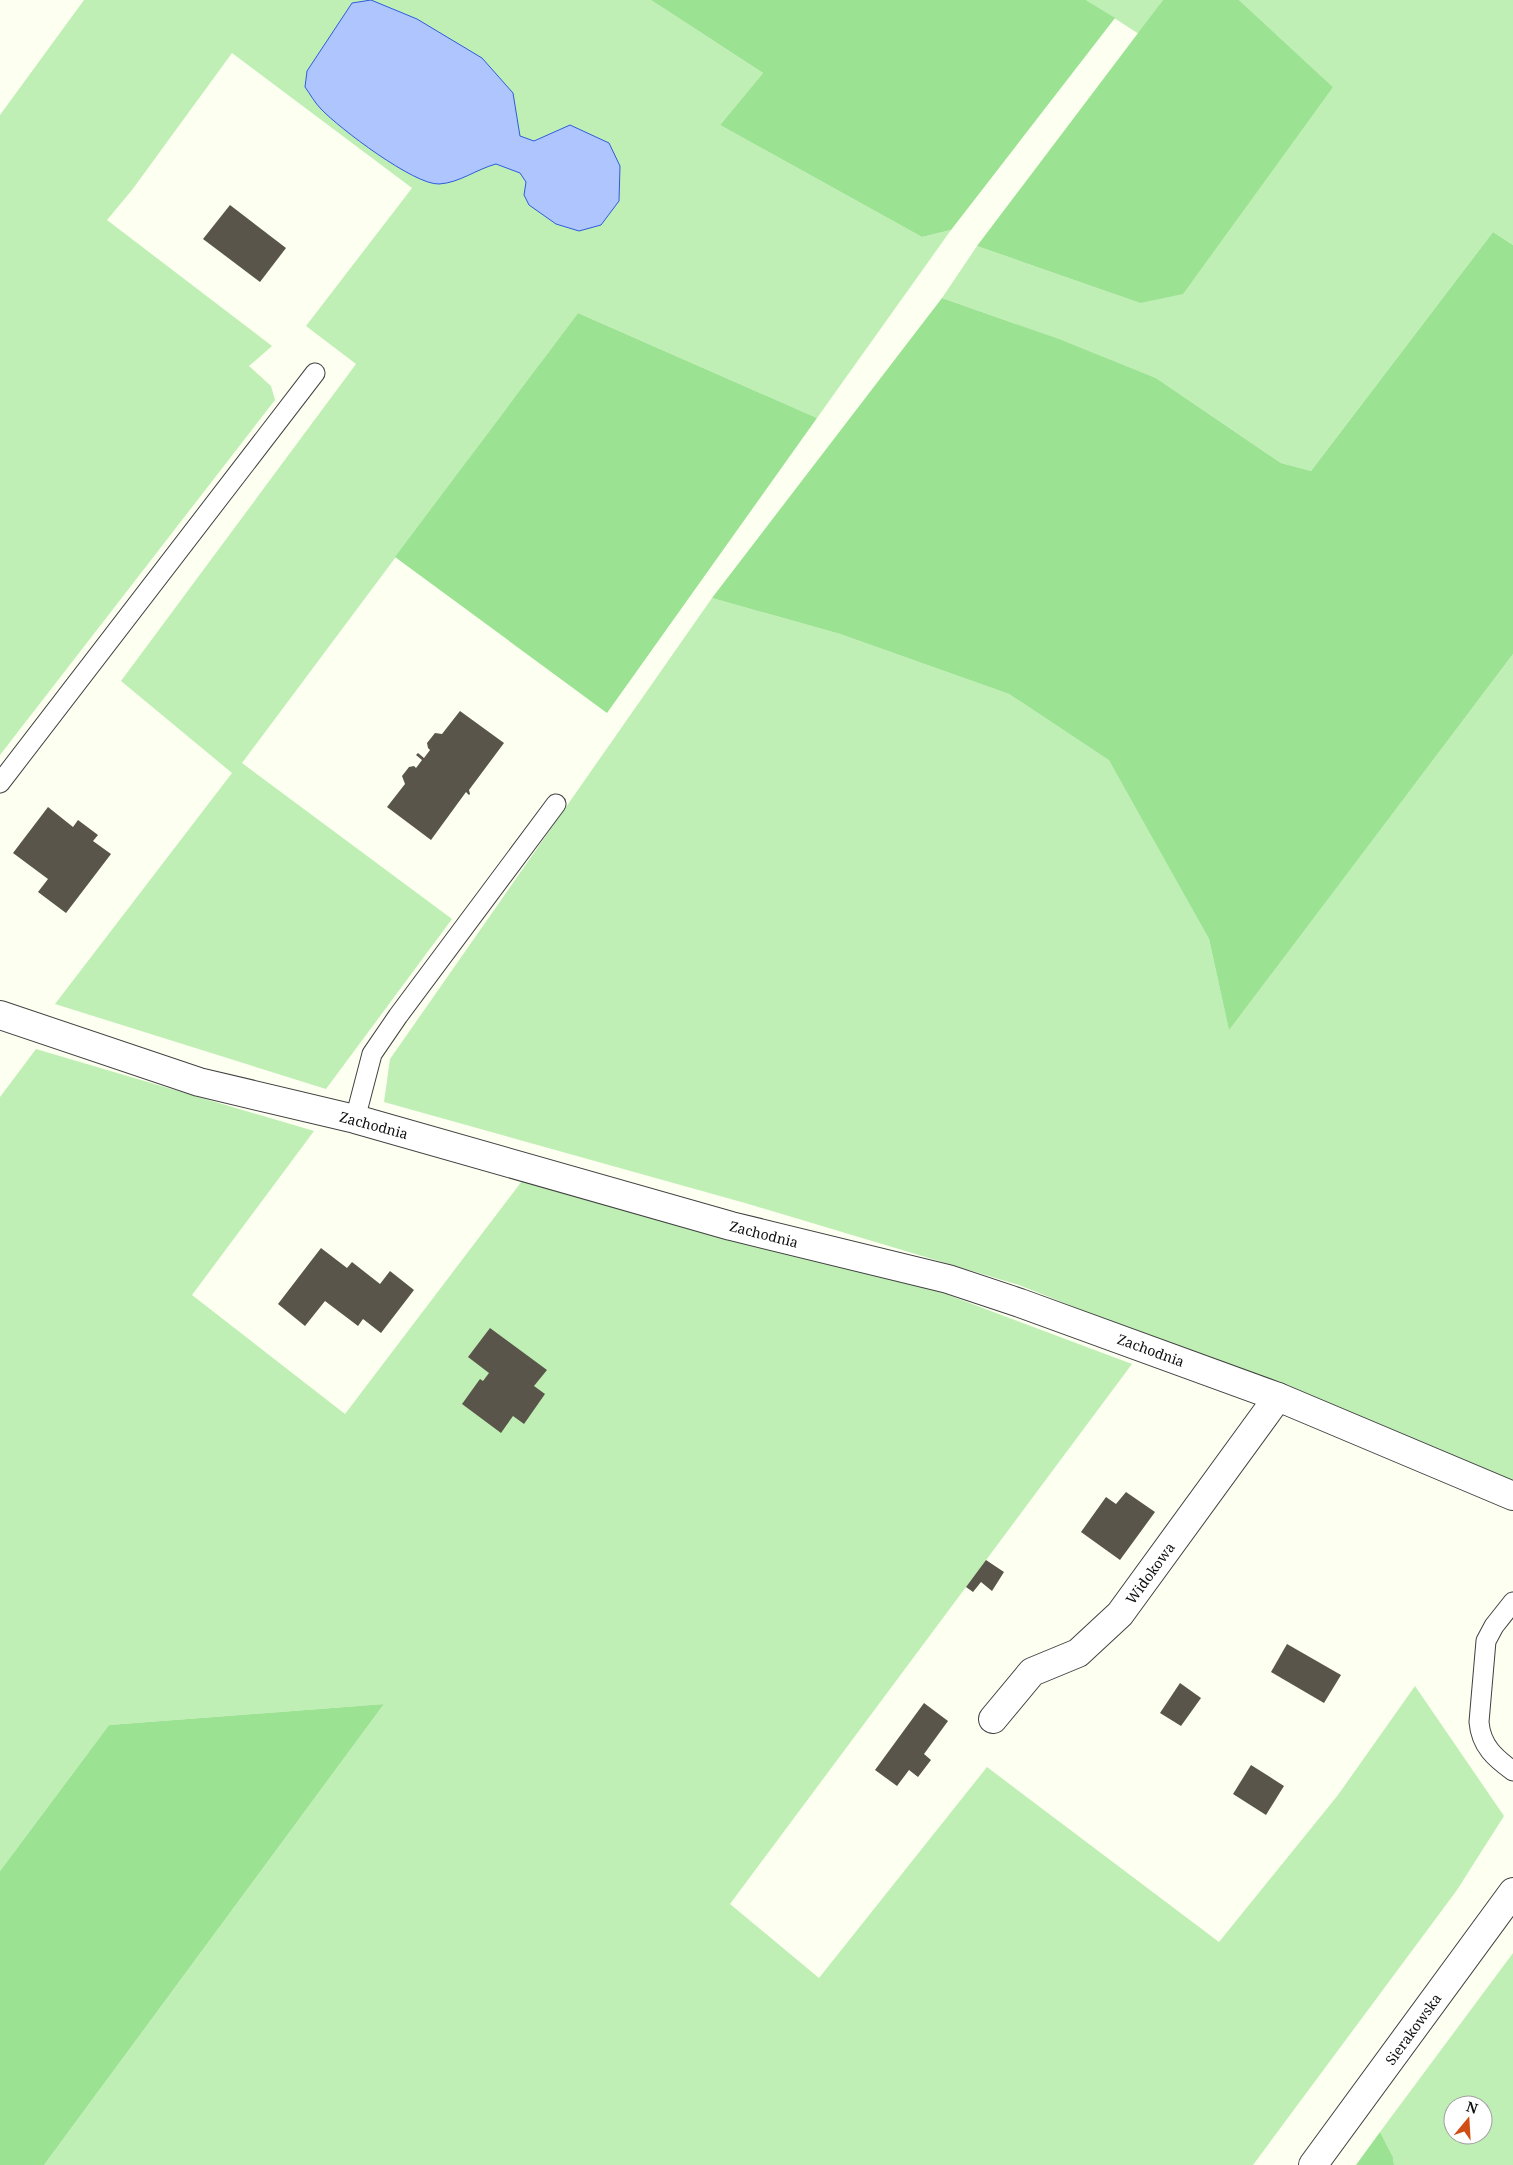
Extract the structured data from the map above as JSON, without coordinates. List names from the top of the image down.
{
  "streets": {
    "street": ["Zachodnia", "Widokowa", "Sierakowska"]
  },
  "crossings": [
    ["Zachodnia", "Widokowa"]
  ],
  "north": "top"
}
